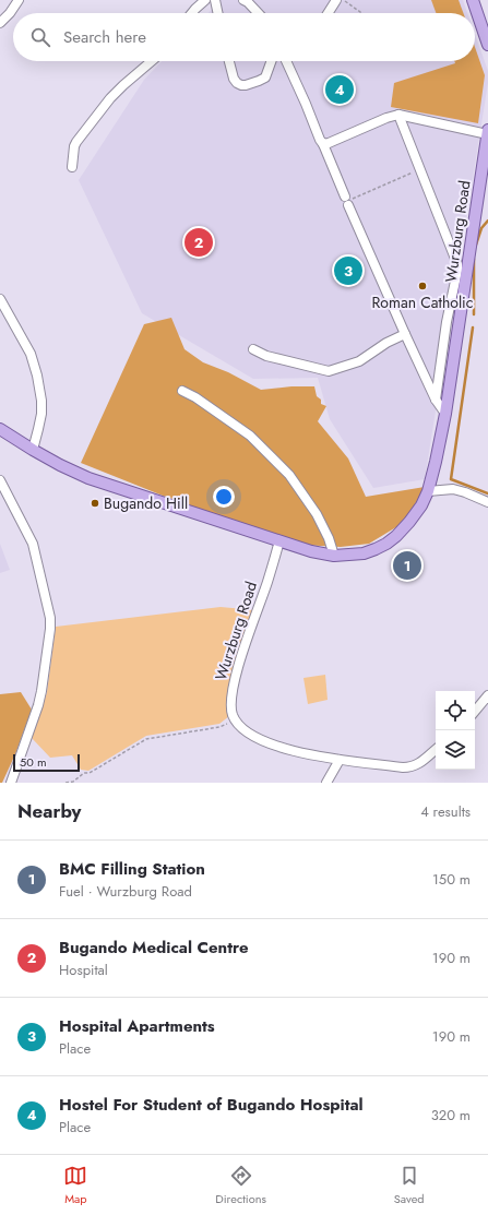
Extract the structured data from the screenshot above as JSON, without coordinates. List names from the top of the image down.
{
  "streets": {
    "main road": ["Wurzburg Road"]
  },
  "places": ["Roman Catholic", "Bugando Hill"],
  "scale_bar": "50 m",
  "page": {
    "search": "Search here",
    "pins": [
      "4",
      "2",
      "3",
      "1"
    ],
    "scale": "50 m",
    "heading": ["Nearby", "4 results"],
    "list": [
      {
        "mark": "1",
        "name": "BMC Filling Station",
        "note": "Fuel · Wurzburg Road",
        "value": "150 m"
      },
      {
        "mark": "2",
        "name": "Bugando Medical Centre",
        "note": "Hospital",
        "value": "190 m"
      },
      {
        "mark": "3",
        "name": "Hospital Apartments",
        "note": "Place",
        "value": "190 m"
      },
      {
        "mark": "4",
        "name": "Hostel For Student of Bugando Hospital",
        "note": "Place",
        "value": "320 m"
      }
    ],
    "nav": ["Map", "Directions", "Saved"]
  }
}
